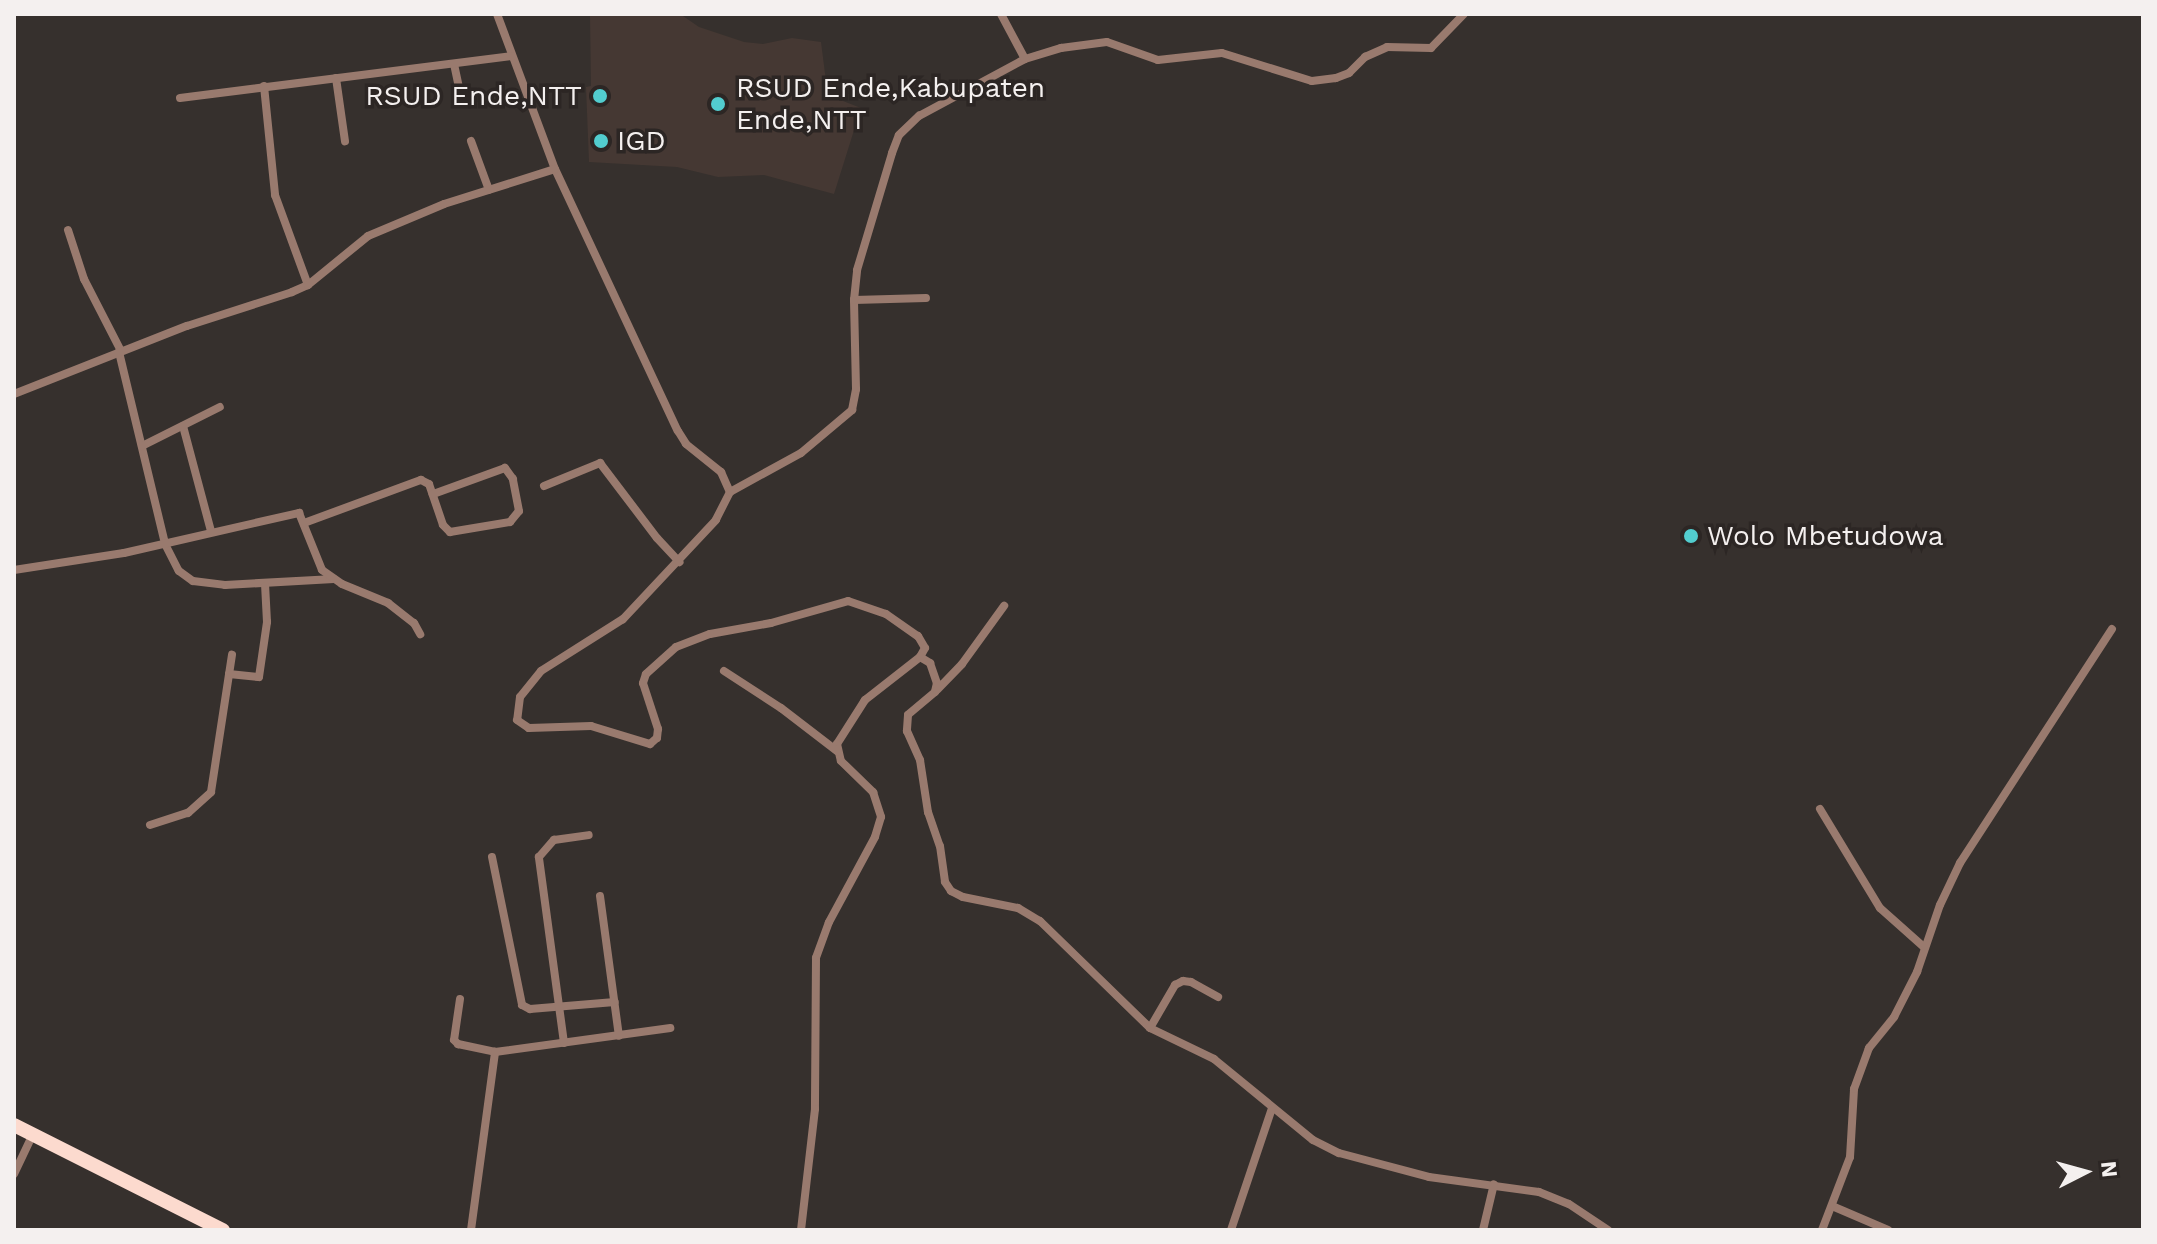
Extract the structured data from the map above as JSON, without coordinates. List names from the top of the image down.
{
  "places": [
    "RSUD Ende,NTT",
    "RSUD Ende,Kabupaten Ende,NTT",
    "IGD",
    "Wolo Mbetudowa"
  ],
  "north": "right"
}
